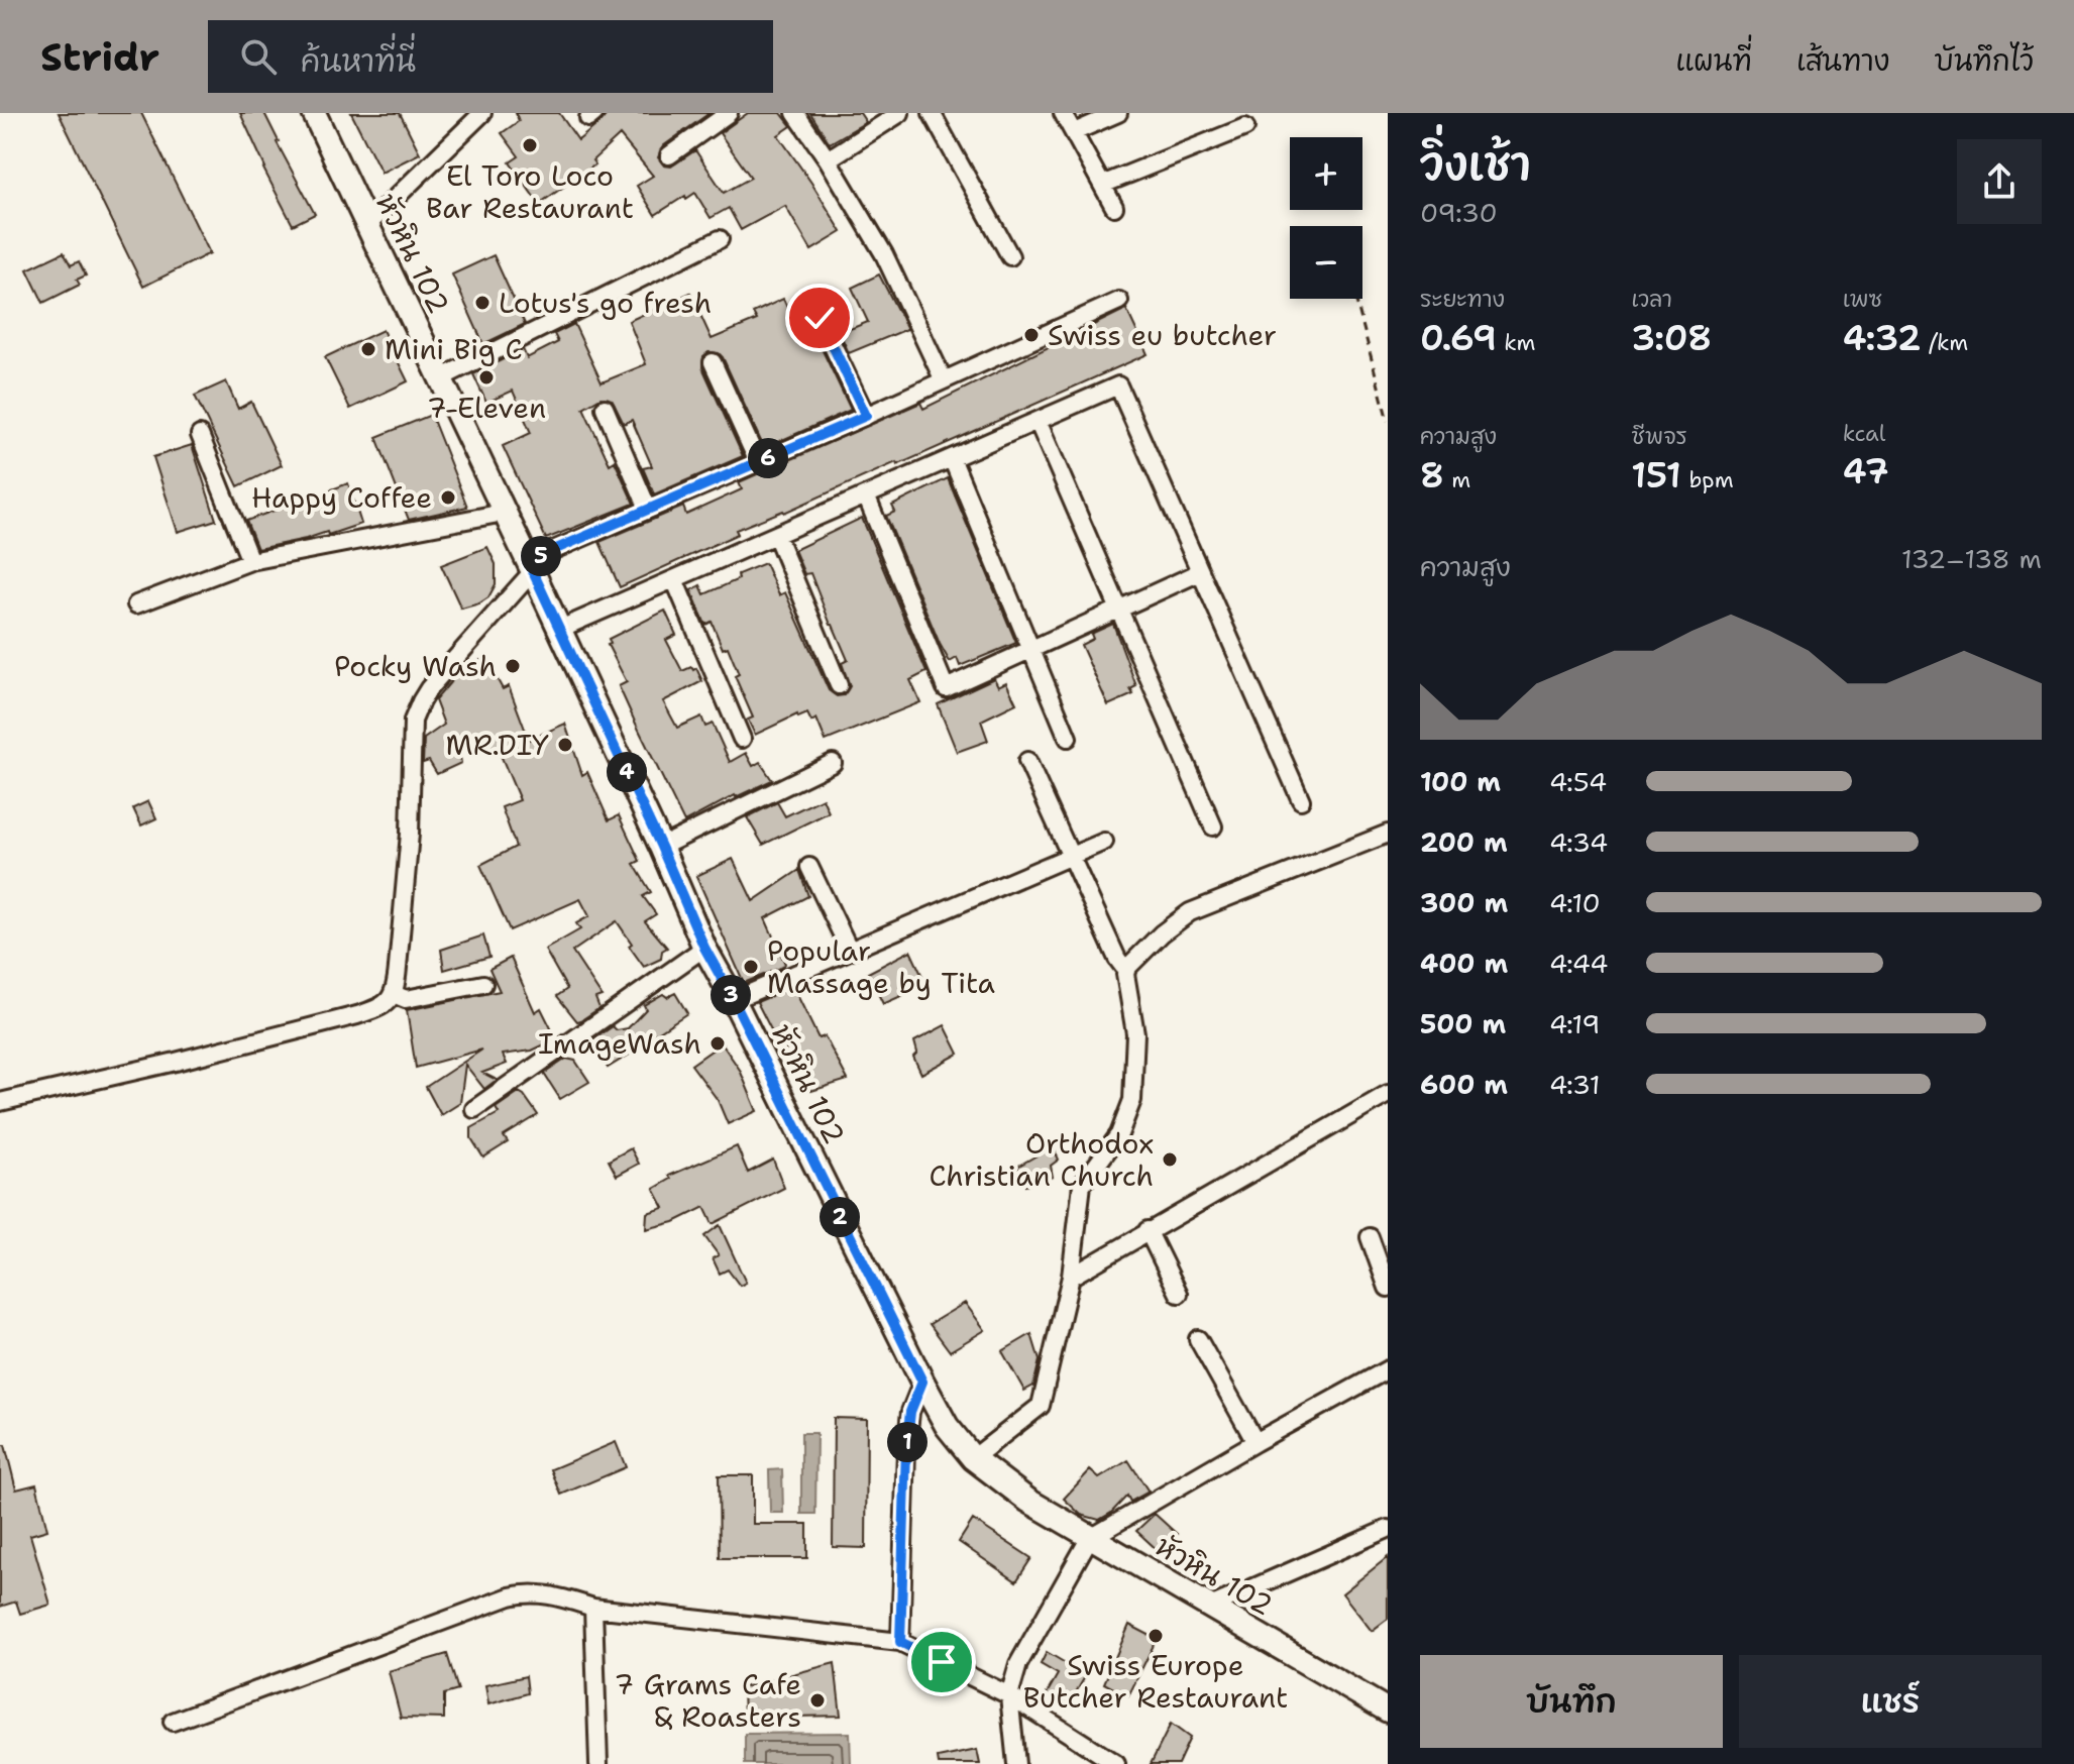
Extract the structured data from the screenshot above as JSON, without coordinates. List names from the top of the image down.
{
  "streets": {
    "street": ["หัวหิน 102"]
  },
  "places": [
    "El Toro Loco Bar Restaurant",
    "Lotus's go fresh",
    "Swiss eu butcher",
    "Mini Big C",
    "7-Eleven",
    "Happy Coffee",
    "Pocky Wash",
    "MR.DIY",
    "Popular Massage by Tita",
    "ImageWash",
    "Orthodox Christian Church",
    "Swiss Europe Butcher Restaurant",
    "7 Grams Cafe & Roasters"
  ],
  "page": {
    "header": "Stridr",
    "search": "ค้นหาที่นี่",
    "nav": ["แผนที่", "เส้นทาง", "บันทึกไว้"],
    "heading": ["วิ่งเช้า", "09:30"],
    "map_buttons": ["+", "−"],
    "stats": [
      ["ระยะทาง", "0.69 km"],
      ["เวลา", "3:08"],
      ["เพซ", "4:32 /km"],
      ["ความสูง", "8 m"],
      ["ชีพจร", "151 bpm"],
      ["kcal", "47"]
    ],
    "pins": [
      "6",
      "5",
      "4",
      "3",
      "2",
      "1"
    ],
    "chart": ["ความสูง", "132–138 m"],
    "list": [
      {
        "name": "100 m",
        "note": "4:54"
      },
      {
        "name": "200 m",
        "note": "4:34"
      },
      {
        "name": "300 m",
        "note": "4:10"
      },
      {
        "name": "400 m",
        "note": "4:44"
      },
      {
        "name": "500 m",
        "note": "4:19"
      },
      {
        "name": "600 m",
        "note": "4:31"
      }
    ],
    "buttons": ["บันทึก", "แชร์"]
  }
}
